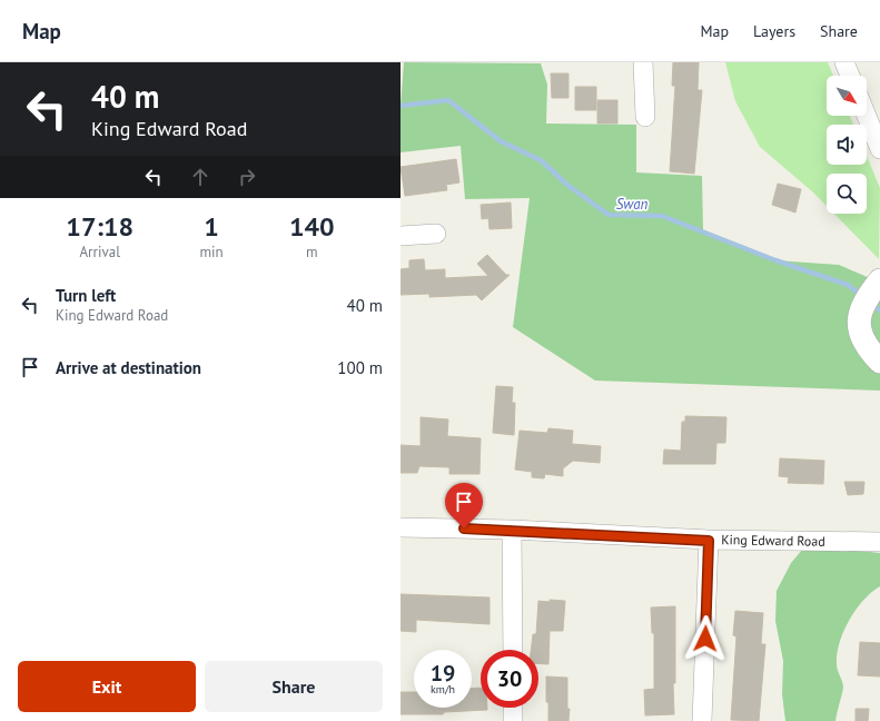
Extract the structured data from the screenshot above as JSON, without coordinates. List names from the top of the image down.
{
  "streets": {
    "street": ["King Edward Road"]
  },
  "water": ["Swan"],
  "north": "bottom right",
  "page": {
    "header": "Map",
    "nav": ["Map", "Layers", "Share"],
    "turn": ["40 m", "King Edward Road"],
    "eta": [
      "17:18",
      "Arrival",
      "1",
      "min",
      "140",
      "m"
    ],
    "list": [
      {
        "name": "Turn left",
        "note": "King Edward Road",
        "value": "40 m"
      },
      {
        "name": "Arrive at destination",
        "value": "100 m"
      }
    ],
    "speed": "19 km/h",
    "limit": "30",
    "buttons": ["Exit", "Share"]
  }
}
